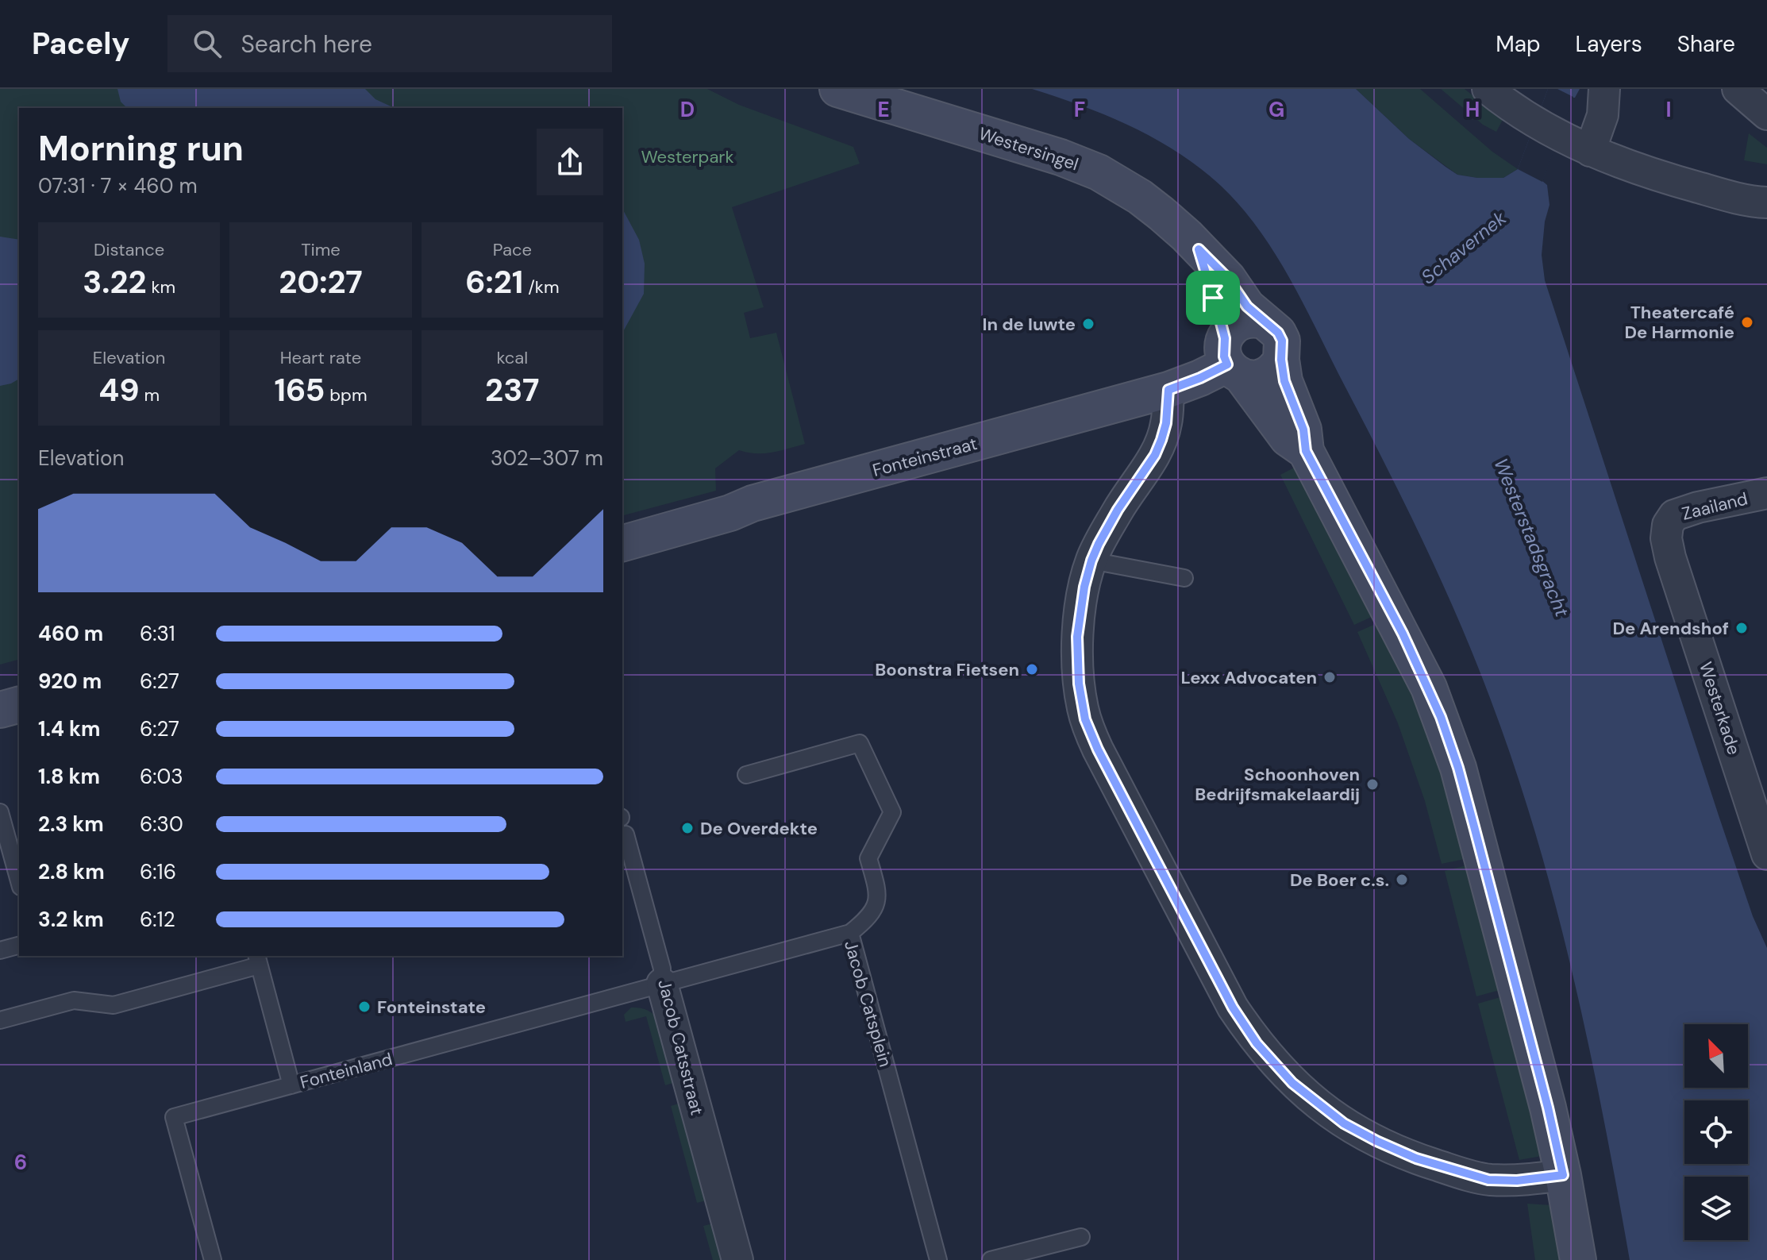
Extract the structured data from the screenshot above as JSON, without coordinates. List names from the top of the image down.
{
  "streets": {
    "main road": ["Westersingel", "Fonteinstraat"],
    "street": ["Zaailand", "Westerkade", "Jacob Catsstraat"],
    "lane": ["Jacob Catsplein", "Fonteinland"]
  },
  "crossings": [
    ["Westersingel", "Fonteinstraat"],
    ["Zaailand", "Westerkade"],
    ["Jacob Catsplein", "Jacob Catsstraat"],
    ["Jacob Catsplein", "Fonteinland"],
    ["Jacob Catsstraat", "Fonteinland"]
  ],
  "water": ["Schavernek", "Westerstadsgracht"],
  "parks": ["Westerpark"],
  "places": [
    "Theatercafé De Harmonie",
    "In de luwte",
    "De Arendshof",
    "Boonstra Fietsen",
    "Lexx Advocaten",
    "Schoonhoven Bedrijfsmakelaardij",
    "De Overdekte",
    "De Boer c.s.",
    "Fonteinstate"
  ],
  "north": "top left",
  "page": {
    "header": "Pacely",
    "search": "Search here",
    "nav": ["Map", "Layers", "Share"],
    "heading": ["Morning run", "07:31 · 7 × 460 m"],
    "stats": [
      ["Distance", "3.22 km"],
      ["Time", "20:27"],
      ["Pace", "6:21 /km"],
      ["Elevation", "49 m"],
      ["Heart rate", "165 bpm"],
      ["kcal", "237"]
    ],
    "chart": ["Elevation", "302–307 m"],
    "list": [
      {
        "name": "460 m",
        "note": "6:31"
      },
      {
        "name": "920 m",
        "note": "6:27"
      },
      {
        "name": "1.4 km",
        "note": "6:27"
      },
      {
        "name": "1.8 km",
        "note": "6:03"
      },
      {
        "name": "2.3 km",
        "note": "6:30"
      },
      {
        "name": "2.8 km",
        "note": "6:16"
      },
      {
        "name": "3.2 km",
        "note": "6:12"
      }
    ]
  },
  "grid": {
    "columns": [
      "D",
      "E",
      "F",
      "G",
      "H",
      "I"
    ],
    "rows": ["6"]
  }
}
